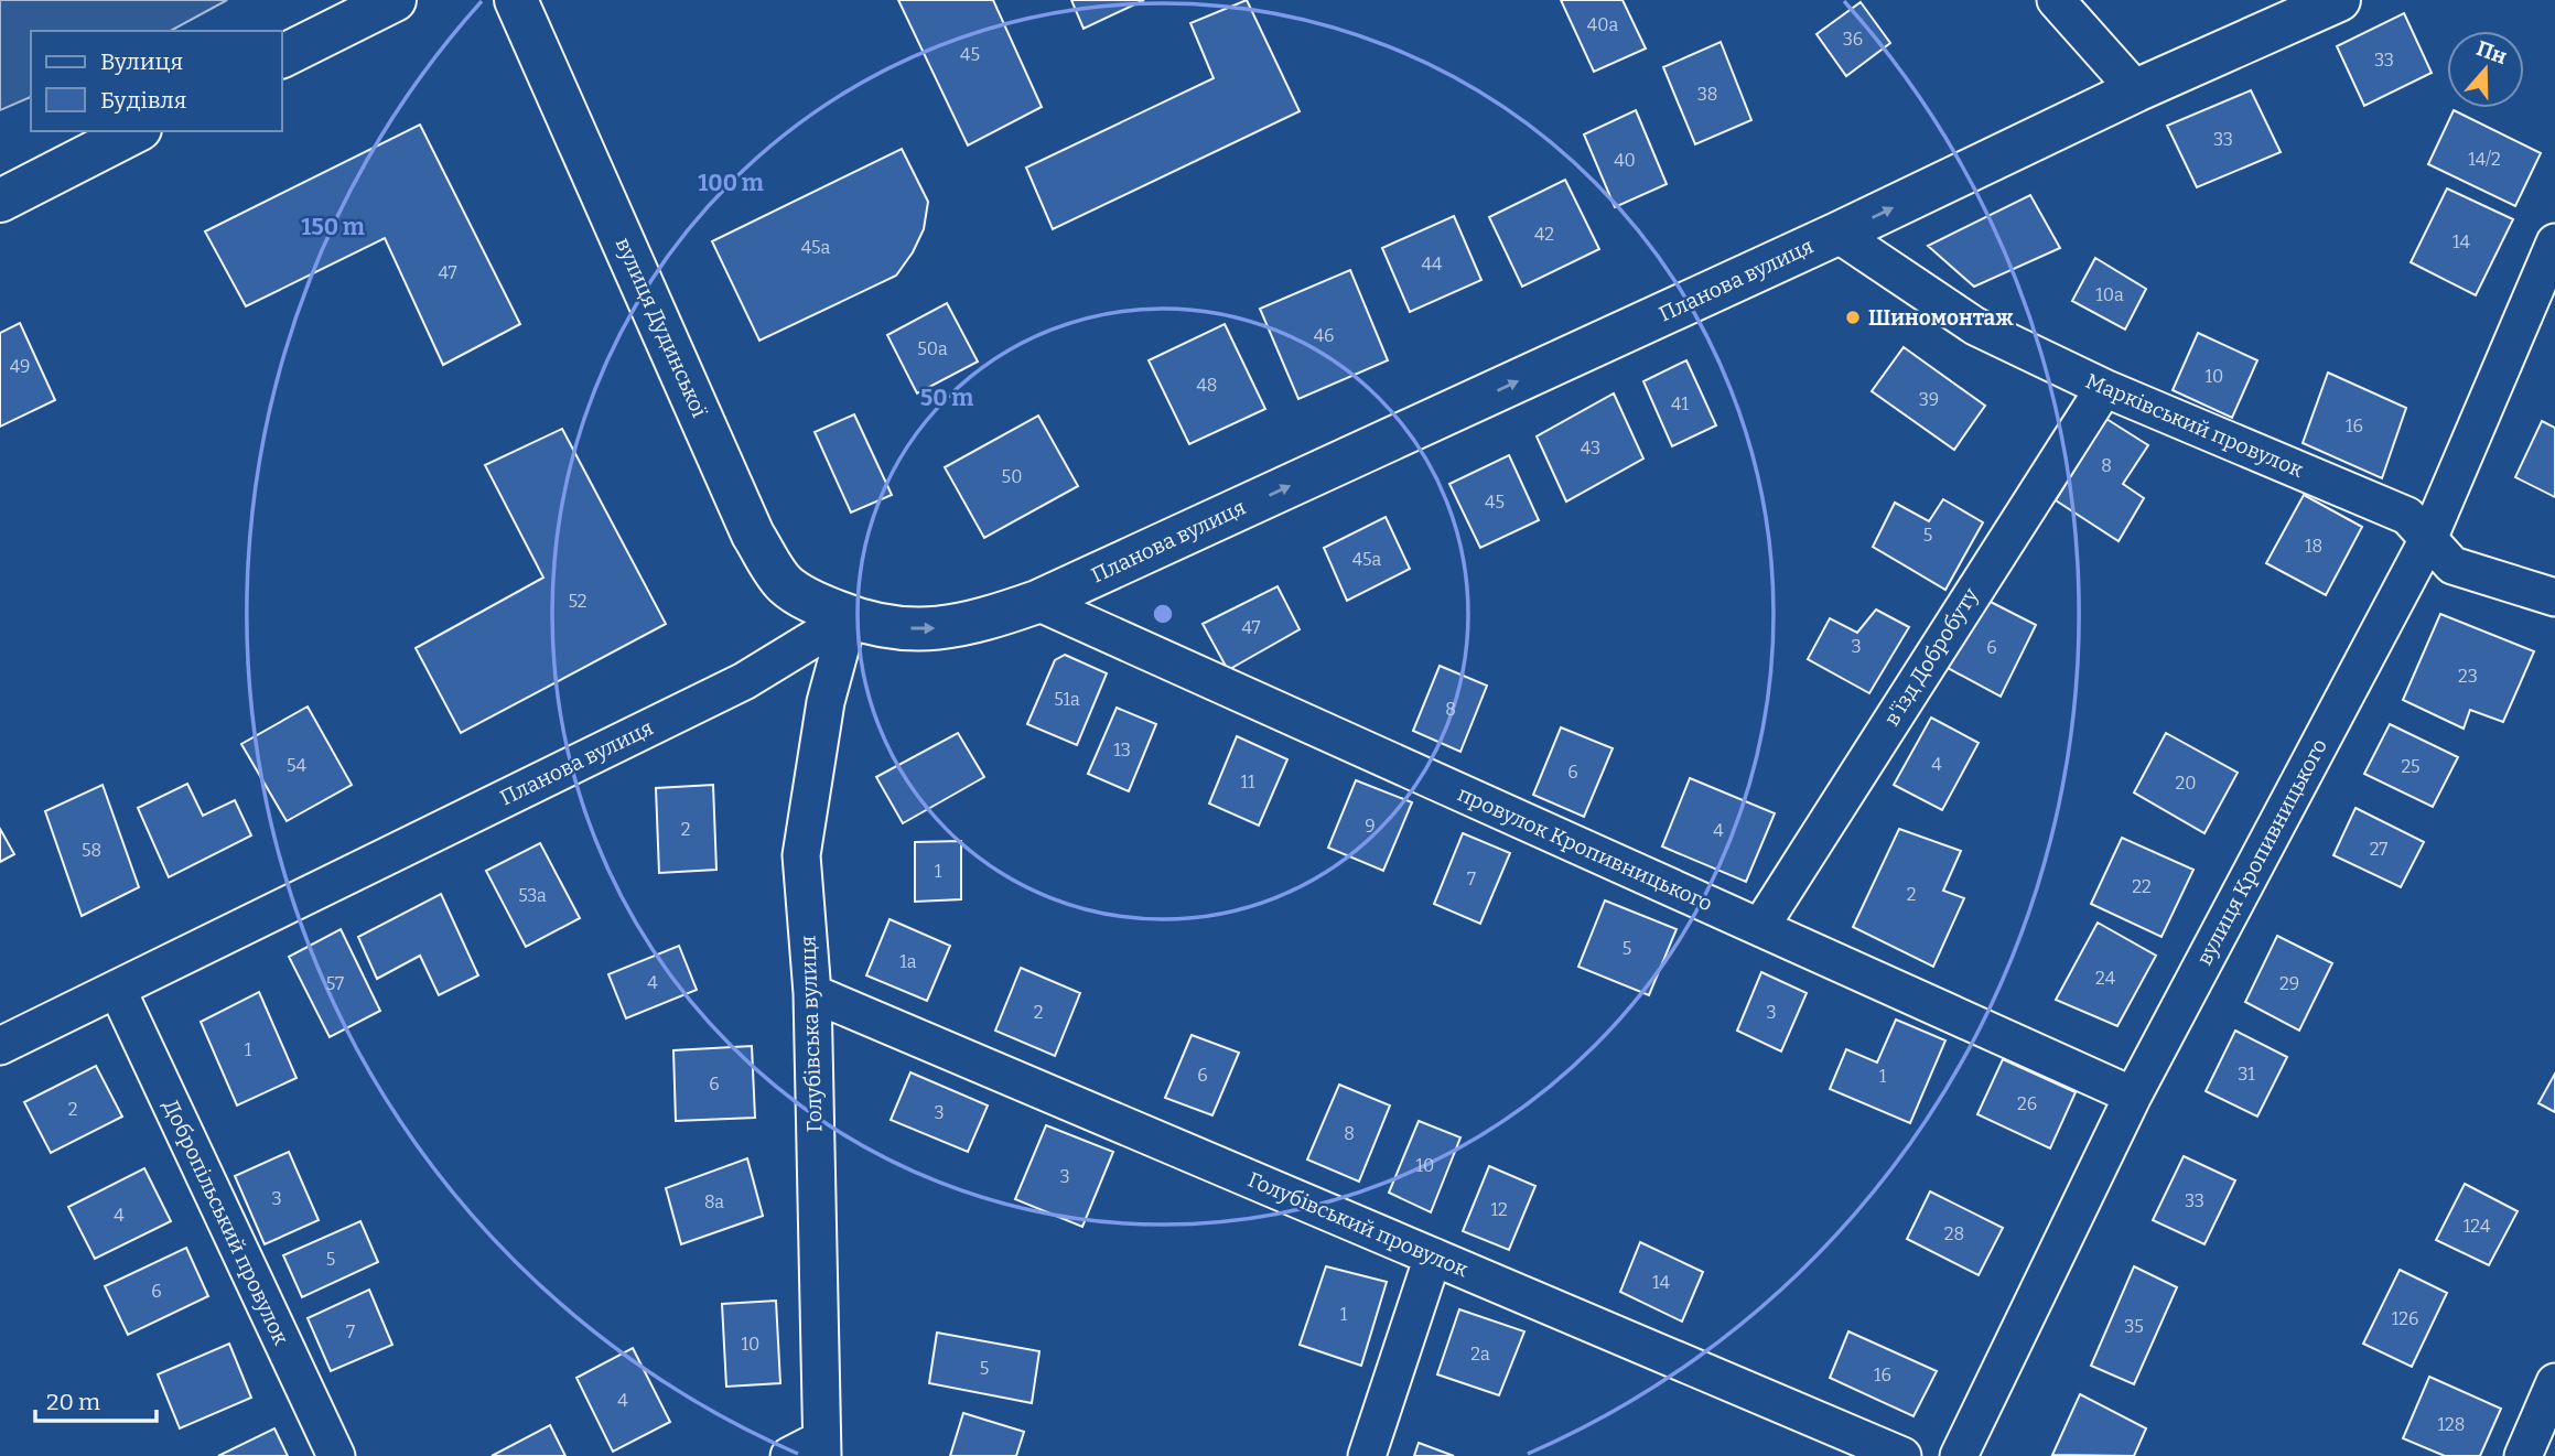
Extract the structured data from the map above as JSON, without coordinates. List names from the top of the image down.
{
  "streets": {
    "main road": ["Планова вулиця", "вулиця Дудинської"],
    "street": [
      "Марківський провулок",
      "в'їзд Добробуту",
      "провулок Кропивницького",
      "вулиця Кропивницького",
      "Голубівська вулиця",
      "Добропільський провулок",
      "Голубівський провулок"
    ]
  },
  "crossings": [
    ["Планова вулиця", "вулиця Дудинської"],
    ["Планова вулиця", "Марківський провулок"],
    ["Планова вулиця", "провулок Кропивницького"],
    ["Планова вулиця", "Голубівська вулиця"],
    ["Планова вулиця", "Добропільський провулок"],
    ["вулиця Дудинської", "Голубівська вулиця"],
    ["Марківський провулок", "в'їзд Добробуту"],
    ["Марківський провулок", "вулиця Кропивницького"],
    ["в'їзд Добробуту", "провулок Кропивницького"],
    ["провулок Кропивницького", "вулиця Кропивницького"],
    ["Голубівська вулиця", "Голубівський провулок"]
  ],
  "one_way": ["Планова вулиця"],
  "places": ["Шиномонтаж"],
  "house_numbers": [
    "40а",
    "36",
    "45",
    "33",
    "38",
    "33",
    "14/2",
    "40",
    "42",
    "14",
    "45а",
    "44",
    "47",
    "10а",
    "46",
    "50а",
    "49",
    "10",
    "48",
    "39",
    "41",
    "16",
    "43",
    "8",
    "50",
    "45",
    "5",
    "18",
    "45а",
    "52",
    "47",
    "3",
    "6",
    "23",
    "51а",
    "8",
    "13",
    "4",
    "54",
    "25",
    "6",
    "11",
    "20",
    "9",
    "2",
    "4",
    "27",
    "58",
    "1",
    "7",
    "22",
    "2",
    "53а",
    "5",
    "1а",
    "24",
    "4",
    "57",
    "29",
    "2",
    "3",
    "1",
    "31",
    "6",
    "1",
    "6",
    "26",
    "2",
    "3",
    "8",
    "10",
    "3",
    "3",
    "33",
    "8а",
    "12",
    "4",
    "124",
    "28",
    "5",
    "14",
    "6",
    "1",
    "126",
    "35",
    "7",
    "10",
    "2а",
    "5",
    "16",
    "4",
    "128"
  ],
  "legend": ["Вулиця", "Будівля"],
  "scale_bar": "20 m",
  "north": "top",
  "rings": ["100 m", "150 m", "50 m"]
}
